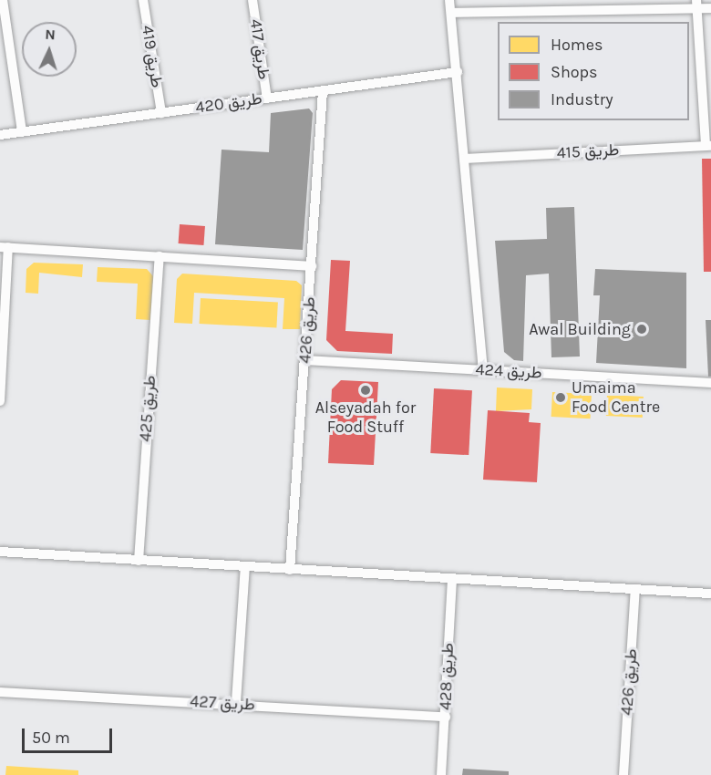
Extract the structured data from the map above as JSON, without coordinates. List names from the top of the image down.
{
  "streets": {
    "street": [
      "طريق 417",
      "طريق 419",
      "طريق 420",
      "طريق 415",
      "طريق 426",
      "طريق 424",
      "طريق 425",
      "طريق 428",
      "طريق 427"
    ]
  },
  "crossings": [
    ["طريق 417", "طريق 420"],
    ["طريق 419", "طريق 420"],
    ["طريق 420", "طريق 426"],
    ["طريق 426", "طريق 424"],
    ["طريق 428", "طريق 427"]
  ],
  "places": ["Awal Building", "Alseyadah for Food Stuff", "Umaima Food Centre"],
  "legend": ["Homes", "Shops", "Industry"],
  "scale_bar": "50 m",
  "north": "top"
}
